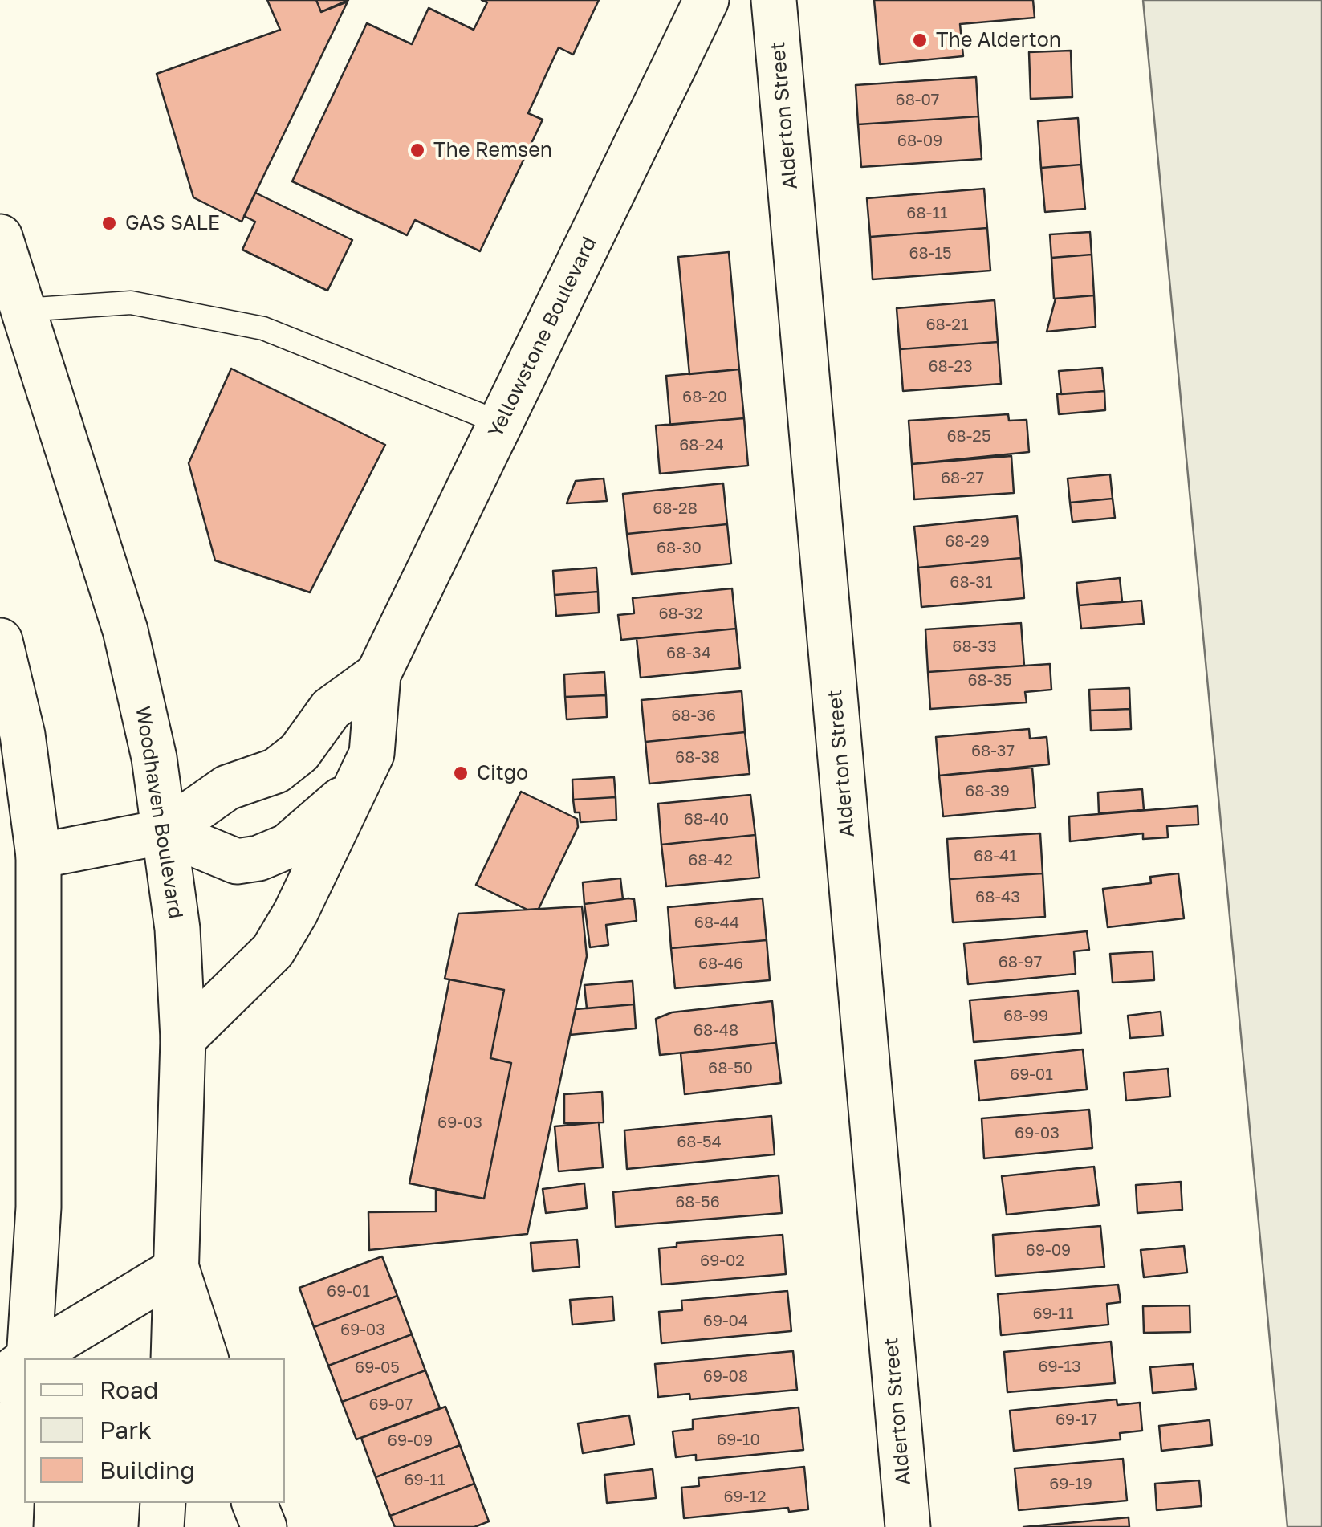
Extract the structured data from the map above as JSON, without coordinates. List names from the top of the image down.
{
  "streets": {
    "street": ["Alderton Street", "Yellowstone Boulevard", "Woodhaven Boulevard"]
  },
  "crossings": [
    ["Yellowstone Boulevard", "Woodhaven Boulevard"]
  ],
  "places": [
    "The Alderton",
    "The Remsen",
    "GAS SALE",
    "Citgo"
  ],
  "house_numbers": [
    "68-07",
    "68-09",
    "68-11",
    "68-15",
    "68-21",
    "68-23",
    "68-20",
    "68-25",
    "68-24",
    "68-27",
    "68-28",
    "68-29",
    "68-30",
    "68-31",
    "68-32",
    "68-33",
    "68-34",
    "68-35",
    "68-36",
    "68-37",
    "68-38",
    "68-39",
    "68-40",
    "68-41",
    "68-42",
    "68-43",
    "68-44",
    "68-97",
    "68-46",
    "68-99",
    "68-48",
    "68-50",
    "69-01",
    "69-03",
    "69-03",
    "68-54",
    "68-56",
    "69-09",
    "69-02",
    "69-01",
    "69-11",
    "69-04",
    "69-03",
    "69-13",
    "69-05",
    "69-08",
    "69-07",
    "69-17",
    "69-10",
    "69-09",
    "69-11",
    "69-19",
    "69-12"
  ],
  "legend": ["Road", "Park", "Building"]
}
